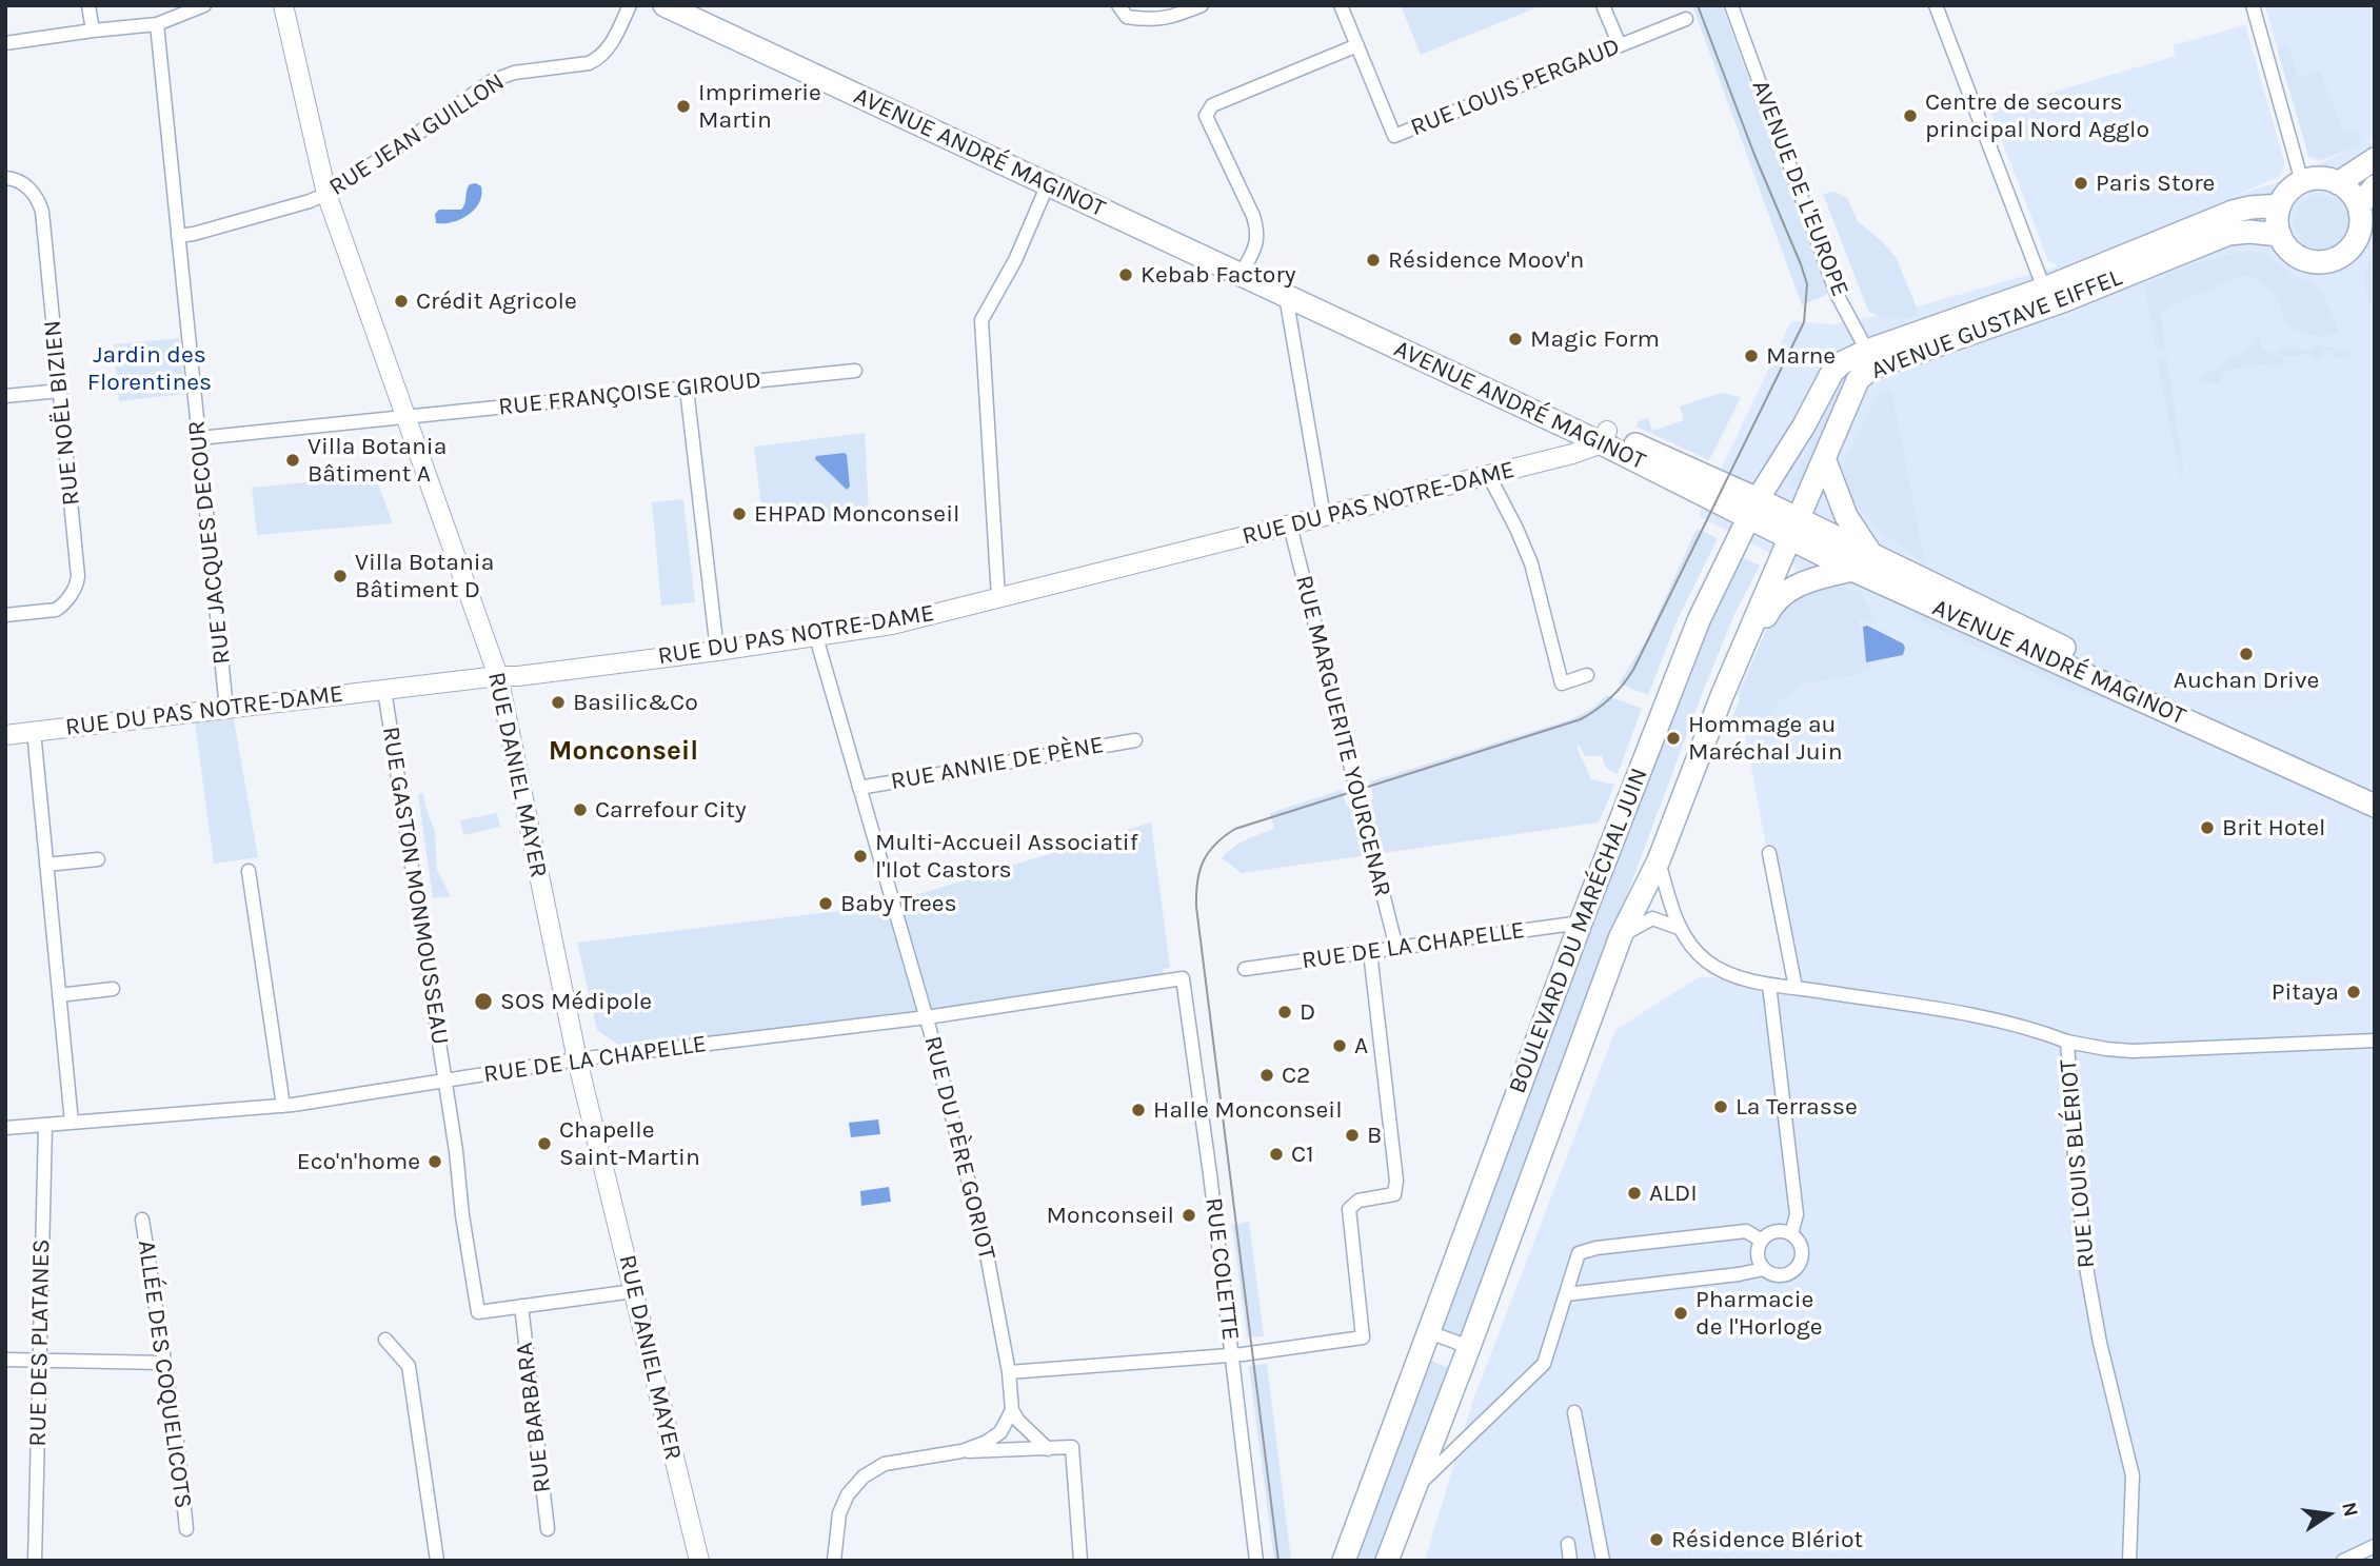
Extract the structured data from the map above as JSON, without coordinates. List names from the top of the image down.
{
  "streets": {
    "main road": ["AVENUE ANDRÉ MAGINOT", "AVENUE GUSTAVE EIFFEL", "BOULEVARD DU MARÉCHAL JUIN"],
    "street": [
      "RUE LOUIS PERGAUD",
      "RUE JEAN GUILLON",
      "AVENUE DE L'EUROPE",
      "RUE FRANÇOISE GIROUD",
      "RUE NOËL BIZIEN",
      "RUE DU PAS NOTRE-DAME",
      "RUE JACQUES DECOUR",
      "RUE MARGUERITE YOURCENAR",
      "RUE ANNIE DE PÈNE",
      "RUE DANIEL MAYER",
      "RUE GASTON MONMOUSSEAU",
      "RUE DE LA CHAPELLE",
      "RUE DU PÈRE GORIOT",
      "RUE LOUIS BLÉRIOT",
      "RUE COLETTE",
      "RUE DES PLATANES",
      "ALLÉE DES COQUELICOTS",
      "RUE BARBARA"
    ]
  },
  "crossings": [
    ["RUE JEAN GUILLON", "RUE JACQUES DECOUR"],
    ["RUE JEAN GUILLON", "RUE DANIEL MAYER"],
    ["AVENUE ANDRÉ MAGINOT", "AVENUE GUSTAVE EIFFEL"],
    ["AVENUE ANDRÉ MAGINOT", "RUE DU PAS NOTRE-DAME"],
    ["AVENUE ANDRÉ MAGINOT", "BOULEVARD DU MARÉCHAL JUIN"],
    ["AVENUE DE L'EUROPE", "AVENUE GUSTAVE EIFFEL"],
    ["AVENUE GUSTAVE EIFFEL", "BOULEVARD DU MARÉCHAL JUIN"],
    ["RUE FRANÇOISE GIROUD", "RUE JACQUES DECOUR"],
    ["RUE FRANÇOISE GIROUD", "RUE DANIEL MAYER"],
    ["RUE DU PAS NOTRE-DAME", "RUE JACQUES DECOUR"],
    ["RUE DU PAS NOTRE-DAME", "RUE MARGUERITE YOURCENAR"],
    ["RUE DU PAS NOTRE-DAME", "RUE DANIEL MAYER"],
    ["RUE DU PAS NOTRE-DAME", "RUE GASTON MONMOUSSEAU"],
    ["RUE DU PAS NOTRE-DAME", "RUE DU PÈRE GORIOT"],
    ["RUE MARGUERITE YOURCENAR", "RUE DE LA CHAPELLE"],
    ["RUE ANNIE DE PÈNE", "RUE DU PÈRE GORIOT"],
    ["RUE DANIEL MAYER", "RUE DE LA CHAPELLE"],
    ["RUE GASTON MONMOUSSEAU", "RUE DE LA CHAPELLE"],
    ["RUE GASTON MONMOUSSEAU", "RUE BARBARA"],
    ["BOULEVARD DU MARÉCHAL JUIN", "RUE DE LA CHAPELLE"],
    ["BOULEVARD DU MARÉCHAL JUIN", "RUE LOUIS BLÉRIOT"],
    ["RUE DE LA CHAPELLE", "RUE DU PÈRE GORIOT"],
    ["RUE DE LA CHAPELLE", "RUE COLETTE"],
    ["RUE DE LA CHAPELLE", "RUE DES PLATANES"]
  ],
  "districts": ["Monconseil"],
  "parks": ["Jardin des Florentines"],
  "places": [
    "Imprimerie Martin",
    "Centre de secours principal Nord Agglo",
    "Paris Store",
    "Résidence Moov'n",
    "Kebab Factory",
    "Crédit Agricole",
    "Magic Form",
    "Marne",
    "Villa Botania Bâtiment A",
    "EHPAD Monconseil",
    "Villa Botania Bâtiment D",
    "Auchan Drive",
    "Basilic&Co",
    "Hommage au Maréchal Juin",
    "Carrefour City",
    "Brit Hotel",
    "Multi-Accueil Associatif l'Ilot Castors",
    "Baby Trees",
    "Pitaya",
    "SOS Médipole",
    "D",
    "A",
    "C2",
    "La Terrasse",
    "Halle Monconseil",
    "B",
    "Chapelle Saint-Martin",
    "C1",
    "Eco'n'home",
    "ALDI",
    "Monconseil",
    "Pharmacie de l'Horloge",
    "Résidence Blériot"
  ],
  "north": "right"
}
